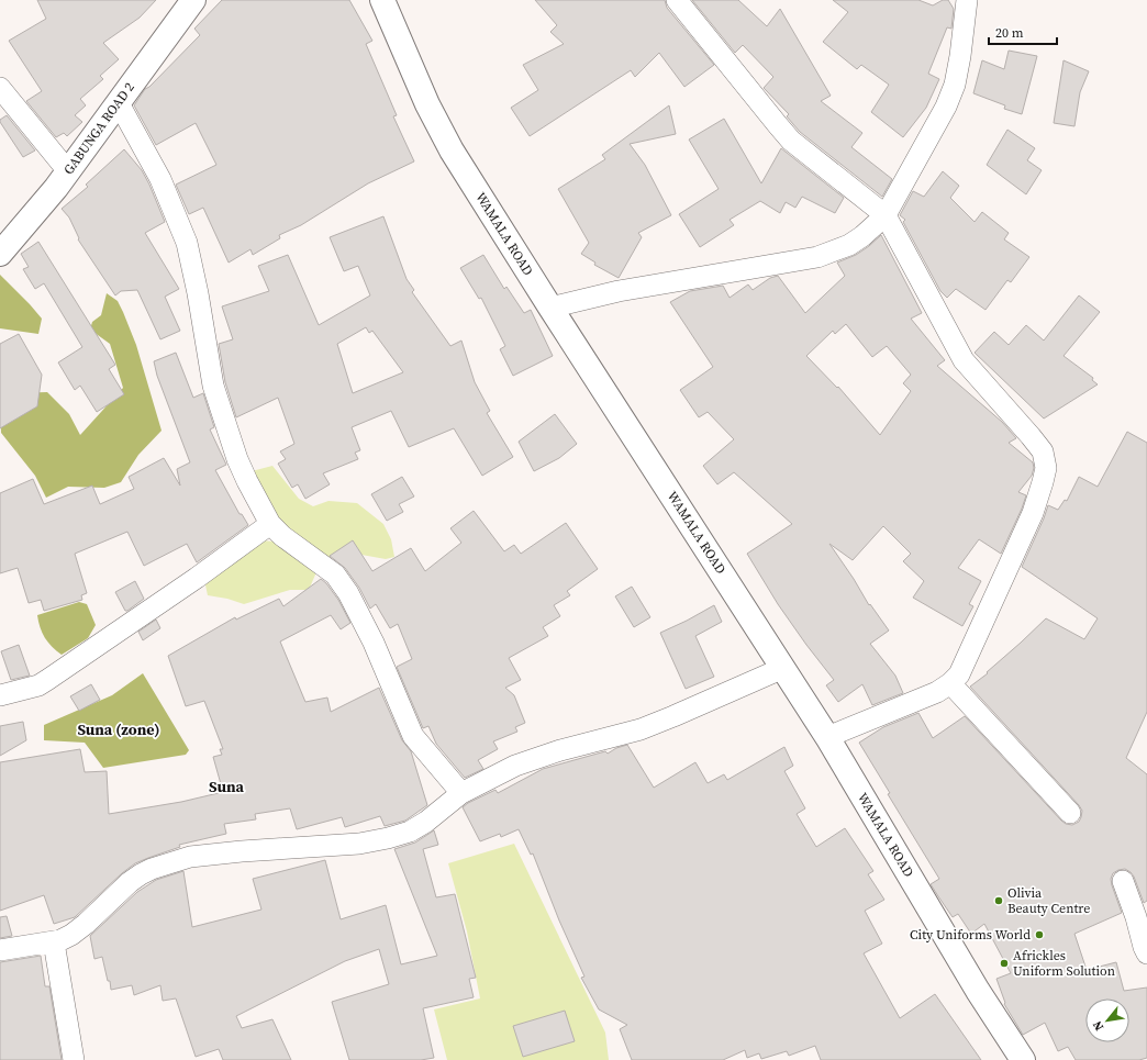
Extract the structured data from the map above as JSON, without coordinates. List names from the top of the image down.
{
  "streets": {
    "street": ["GABUNGA ROAD 2", "WAMALA ROAD"]
  },
  "districts": ["Suna (zone)", "Suna"],
  "places": ["Olivia Beauty Centre", "City Uniforms World", "Africkles Uniform Solution"],
  "scale_bar": "20 m",
  "north": "bottom left"
}
